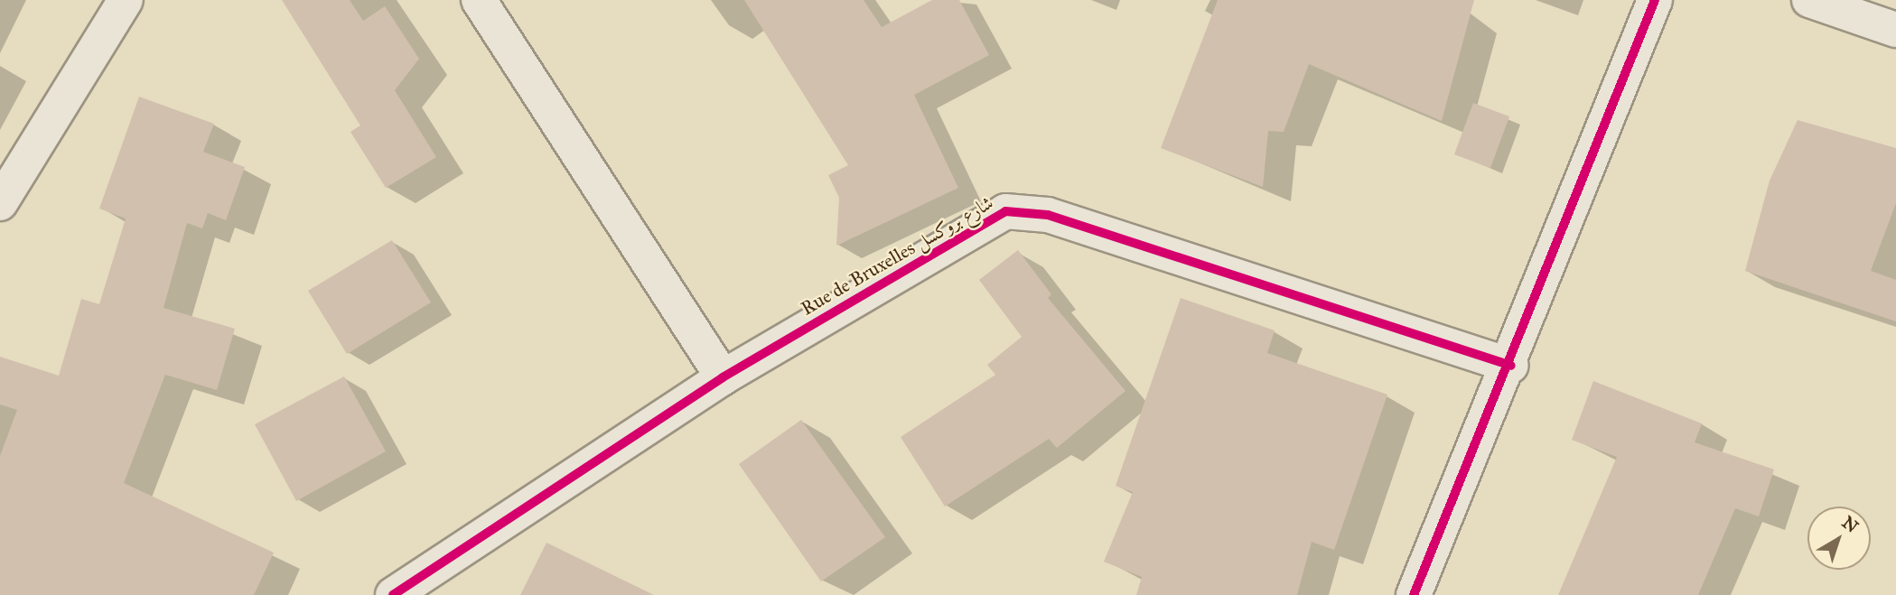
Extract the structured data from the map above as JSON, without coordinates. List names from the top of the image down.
{
  "streets": {
    "street": ["Rue de Bruxelles شارع بروكسل"]
  },
  "north": "top right"
}
